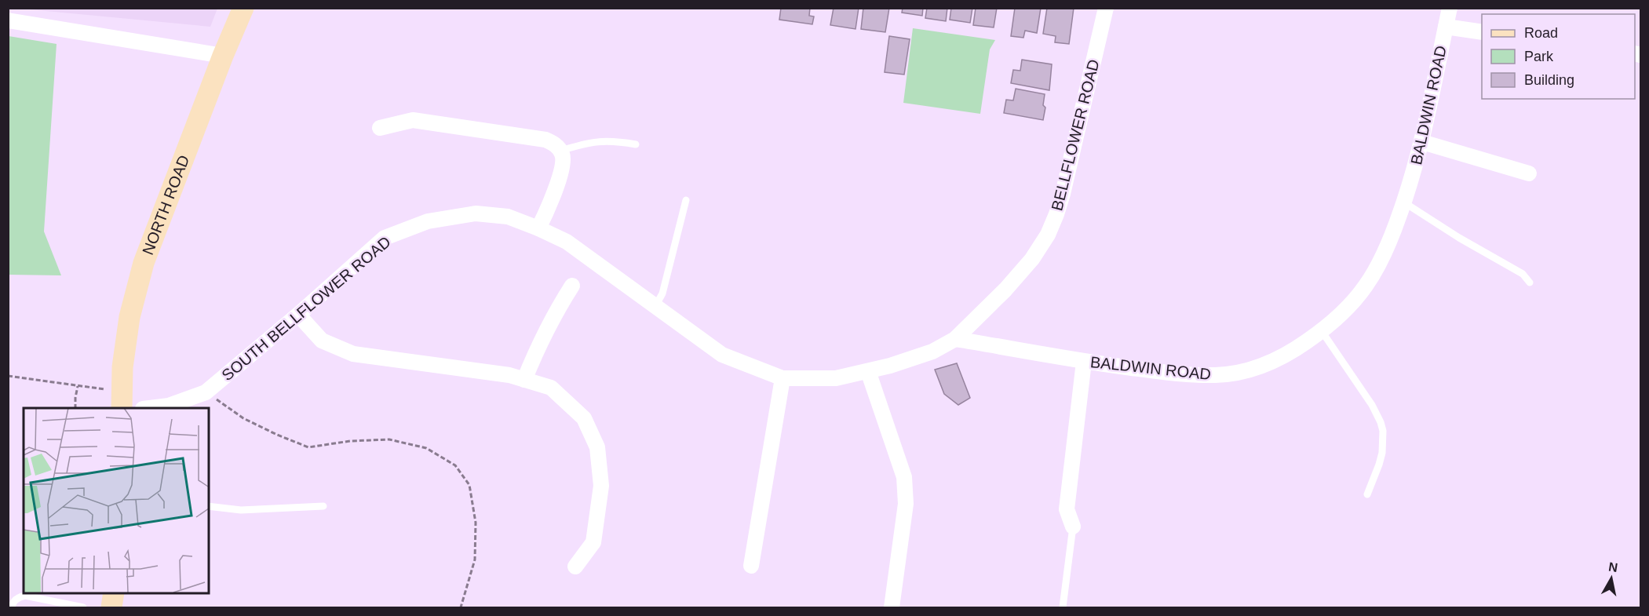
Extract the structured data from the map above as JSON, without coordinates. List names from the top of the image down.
{
  "streets": {
    "street": [
      "BALDWIN ROAD",
      "BELLFLOWER ROAD",
      "NORTH ROAD",
      "SOUTH BELLFLOWER ROAD"
    ]
  },
  "crossings": [
    ["BALDWIN ROAD", "BELLFLOWER ROAD"],
    ["BALDWIN ROAD", "SOUTH BELLFLOWER ROAD"],
    ["BELLFLOWER ROAD", "SOUTH BELLFLOWER ROAD"]
  ],
  "legend": ["Road", "Park", "Building"],
  "north": "top"
}
